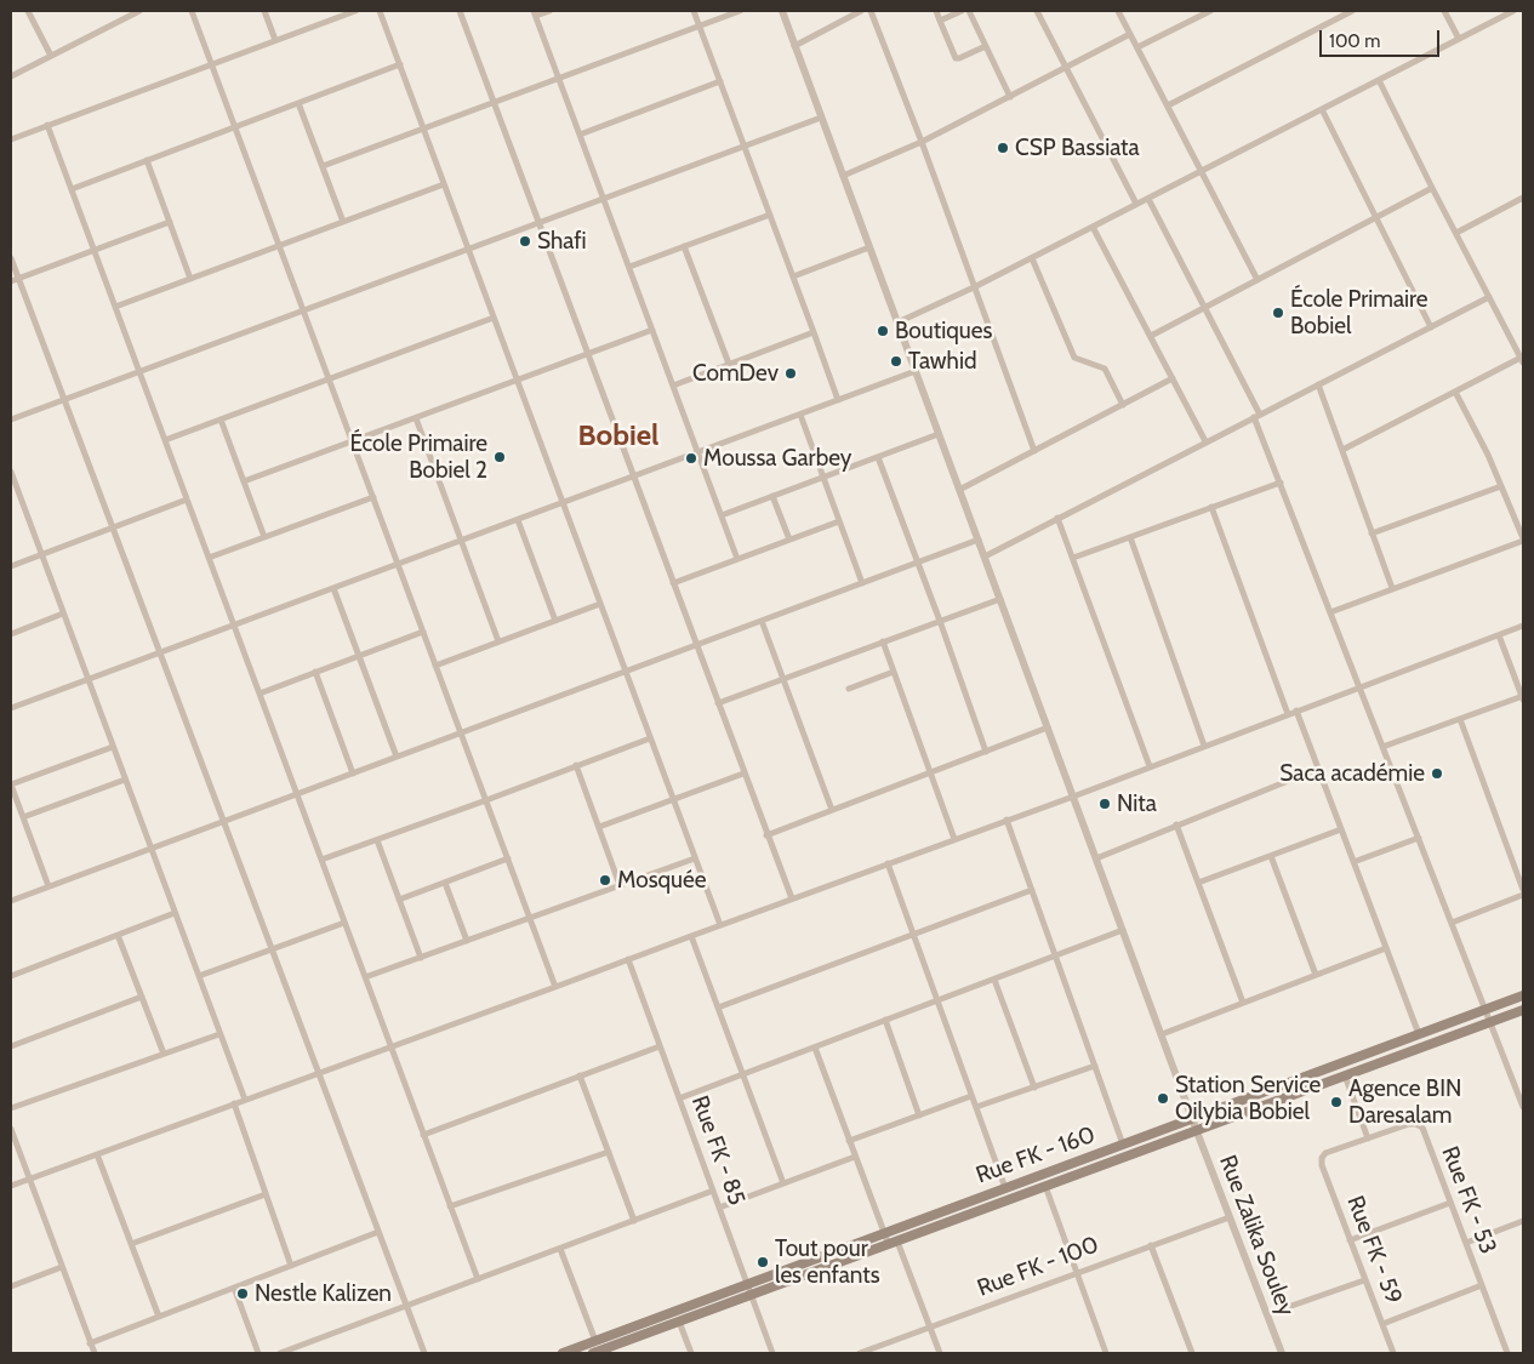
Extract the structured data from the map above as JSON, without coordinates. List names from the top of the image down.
{
  "streets": {
    "main road": ["Rue FK - 160"],
    "street": [
      "Rue FK - 85",
      "Rue FK - 53",
      "Rue Zalika Souley",
      "Rue FK - 59",
      "Rue FK - 100"
    ]
  },
  "crossings": [
    ["Rue FK - 85", "Rue FK - 160"],
    ["Rue FK - 160", "Rue Zalika Souley"],
    ["Rue FK - 53", "Rue FK - 59"],
    ["Rue Zalika Souley", "Rue FK - 100"]
  ],
  "districts": ["Bobiel"],
  "places": [
    "CSP Bassiata",
    "Shafi",
    "École Primaire Bobiel",
    "Boutiques",
    "Tawhid",
    "ComDev",
    "École Primaire Bobiel 2",
    "Moussa Garbey",
    "Saca académie",
    "Nita",
    "Mosquée",
    "Station Service Oilybia Bobiel",
    "Agence BIN Daresalam",
    "Tout pour les enfants",
    "Nestle Kalizen"
  ],
  "scale_bar": "100 m"
}
